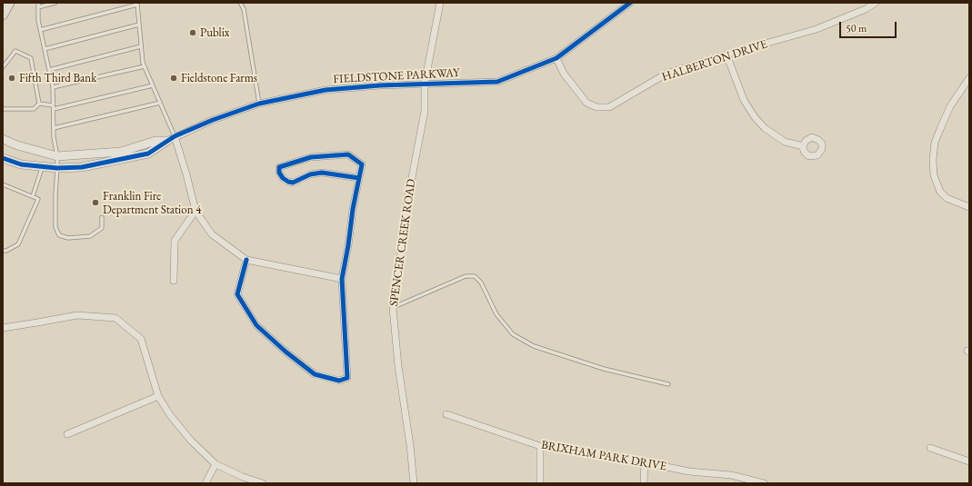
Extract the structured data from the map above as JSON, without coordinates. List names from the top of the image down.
{
  "streets": {
    "street": [
      "HALBERTON DRIVE",
      "FIELDSTONE PARKWAY",
      "SPENCER CREEK ROAD",
      "BRIXHAM PARK DRIVE"
    ]
  },
  "crossings": [
    ["HALBERTON DRIVE", "FIELDSTONE PARKWAY"],
    ["FIELDSTONE PARKWAY", "SPENCER CREEK ROAD"]
  ],
  "places": [
    "Publix",
    "Fifth Third Bank",
    "Fieldstone Farms",
    "Franklin Fire Department Station 4"
  ],
  "scale_bar": "50 m"
}
